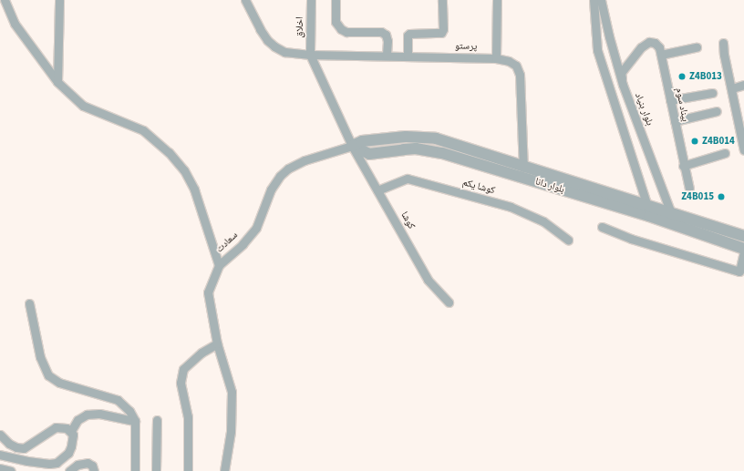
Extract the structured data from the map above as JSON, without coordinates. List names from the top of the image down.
{
  "streets": {
    "street": [
      "اخلاق",
      "پرستو",
      "بیناد سوم",
      "بلوار بنیاد",
      "بلوار دانا",
      "کوشا یکم",
      "کوشا",
      "سعادت"
    ]
  },
  "crossings": [
    ["اخلاق", "پرستو"],
    ["پرستو", "بلوار دانا"],
    ["بیناد سوم", "بلوار بنیاد"],
    ["بلوار بنیاد", "بلوار دانا"],
    ["بلوار دانا", "کوشا"],
    ["بلوار دانا", "سعادت"],
    ["کوشا یکم", "کوشا"],
    ["کوشا", "سعادت"]
  ],
  "places": ["Z4B013", "Z4B014", "Z4B015"]
}
